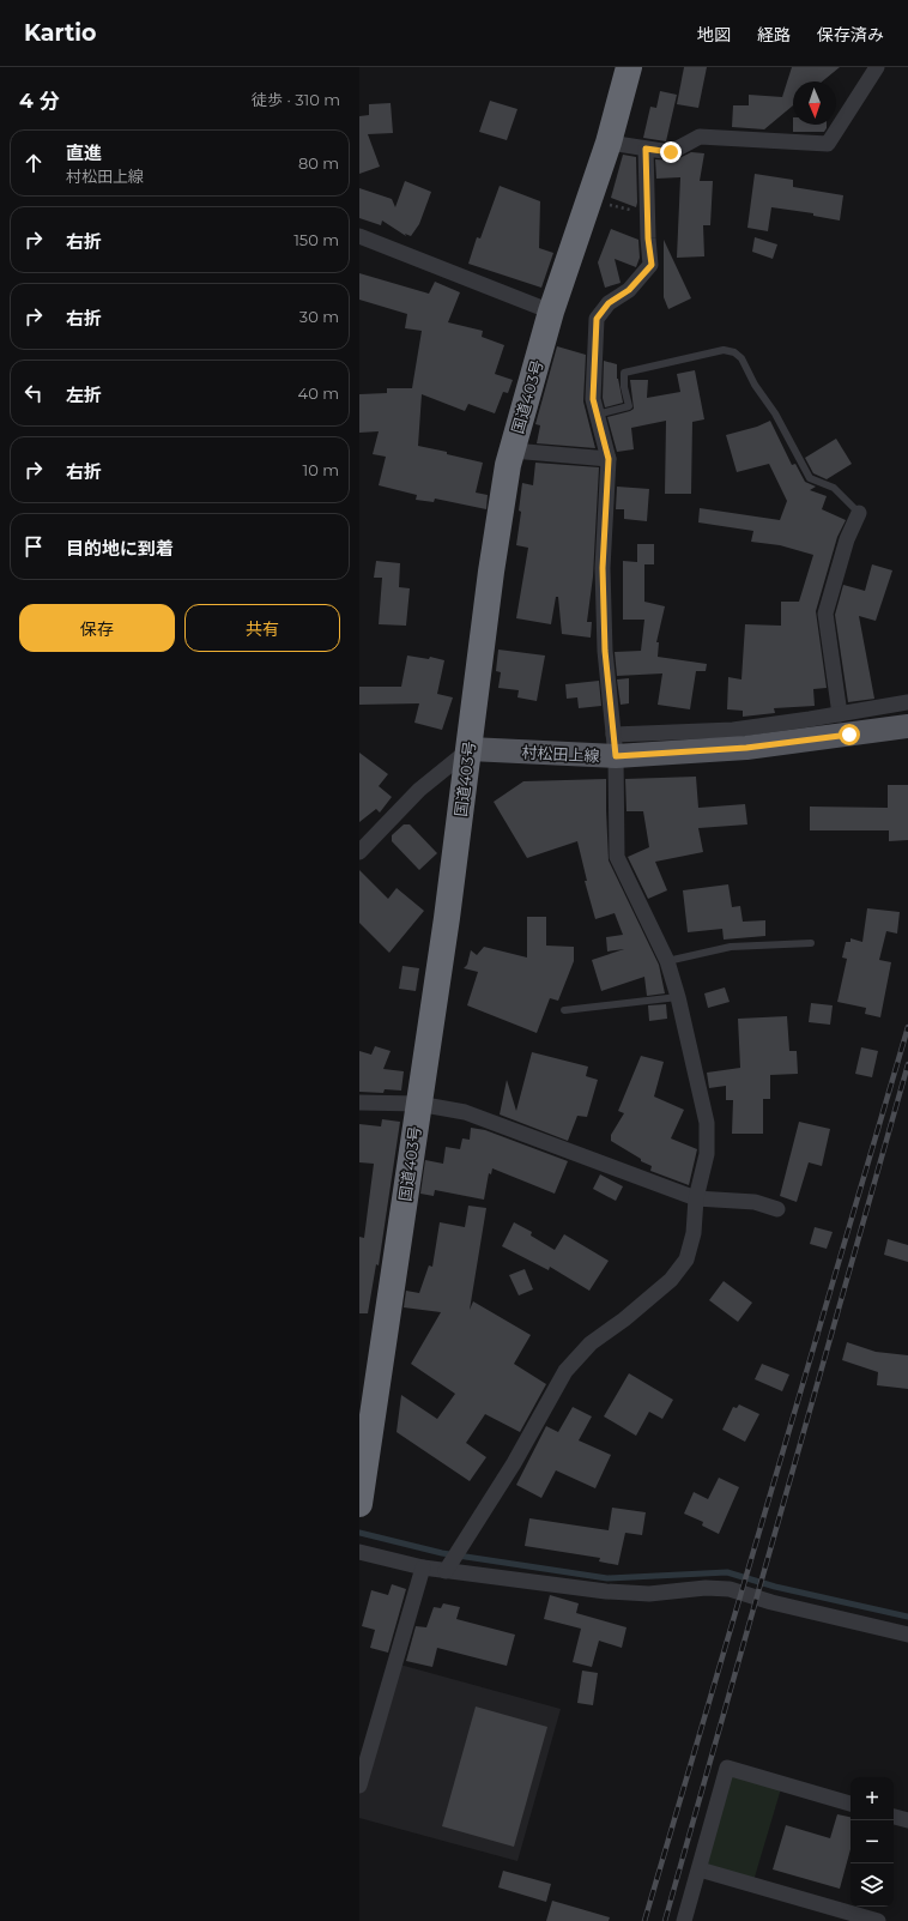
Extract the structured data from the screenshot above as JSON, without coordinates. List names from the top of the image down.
{
  "streets": {
    "highway": ["国道403号"],
    "main road": ["村松田上線"]
  },
  "crossings": [
    ["国道403号", "村松田上線"]
  ],
  "north": "bottom",
  "page": {
    "header": "Kartio",
    "nav": ["地図", "経路", "保存済み"],
    "heading": ["4 分", "徒歩 · 310 m"],
    "list": [
      ["直進", "村松田上線", "80 m"],
      ["右折", "150 m"],
      ["右折", "30 m"],
      ["左折", "40 m"],
      ["右折", "10 m"],
      "目的地に到着"
    ],
    "buttons": ["保存", "共有"],
    "map_buttons": ["+", "−"]
  }
}
